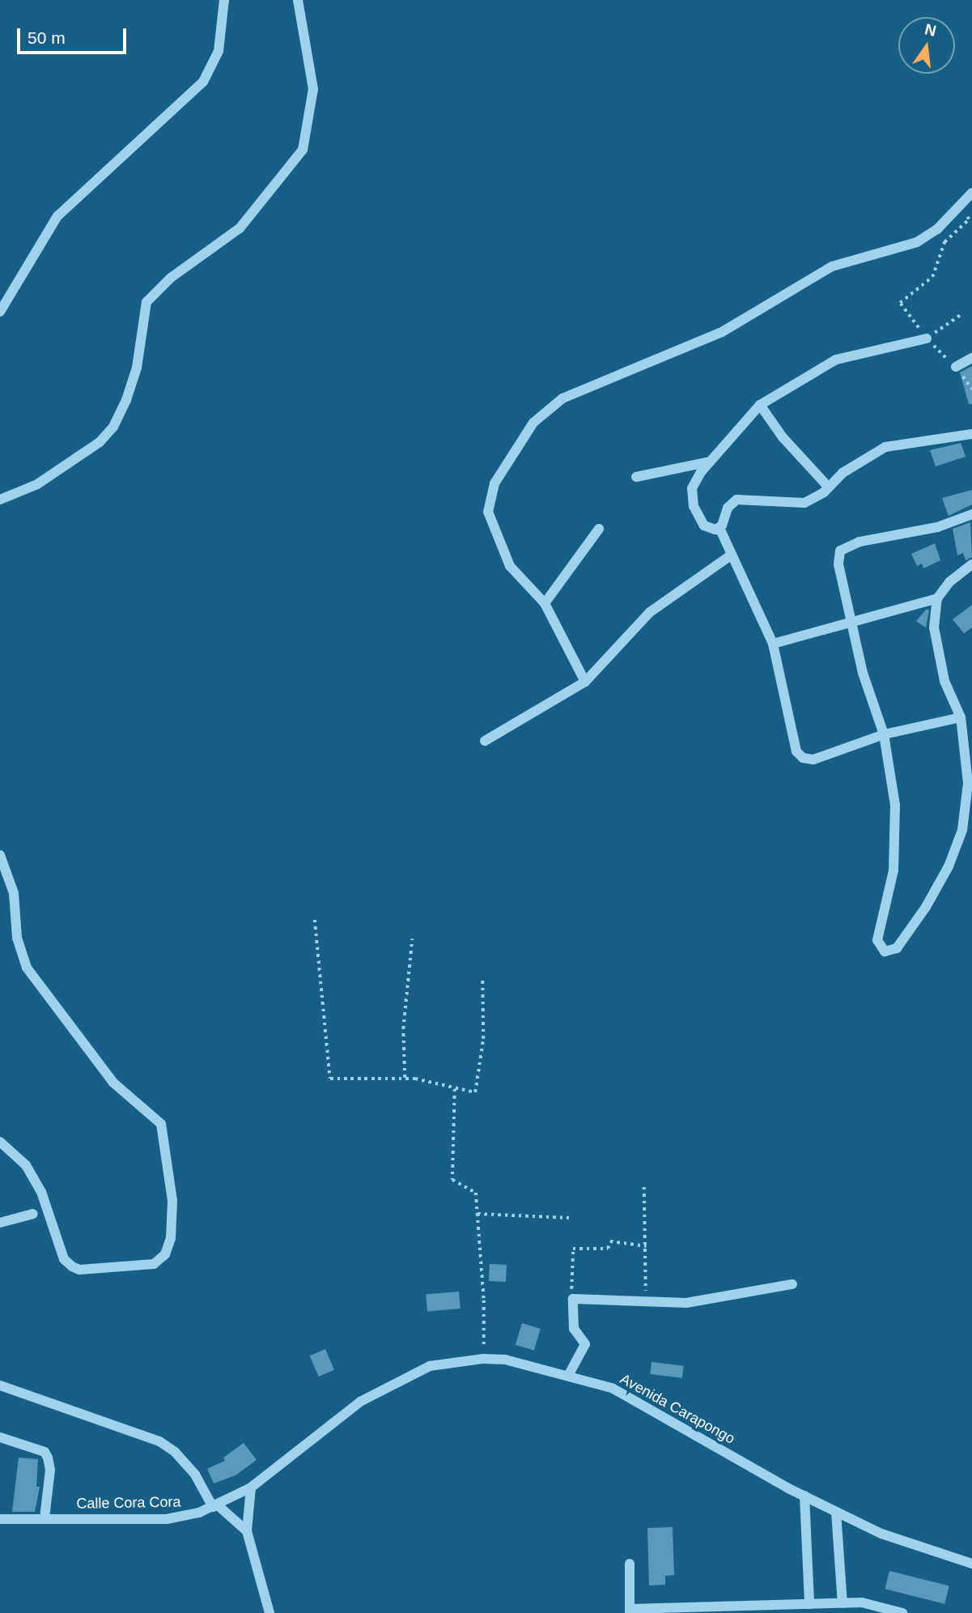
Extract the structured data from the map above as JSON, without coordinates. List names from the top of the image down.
{
  "streets": {
    "street": ["Avenida Carapongo", "Calle Cora Cora"]
  },
  "crossings": [
    ["Avenida Carapongo", "Calle Cora Cora"]
  ],
  "scale_bar": "50 m",
  "north": "top"
}
